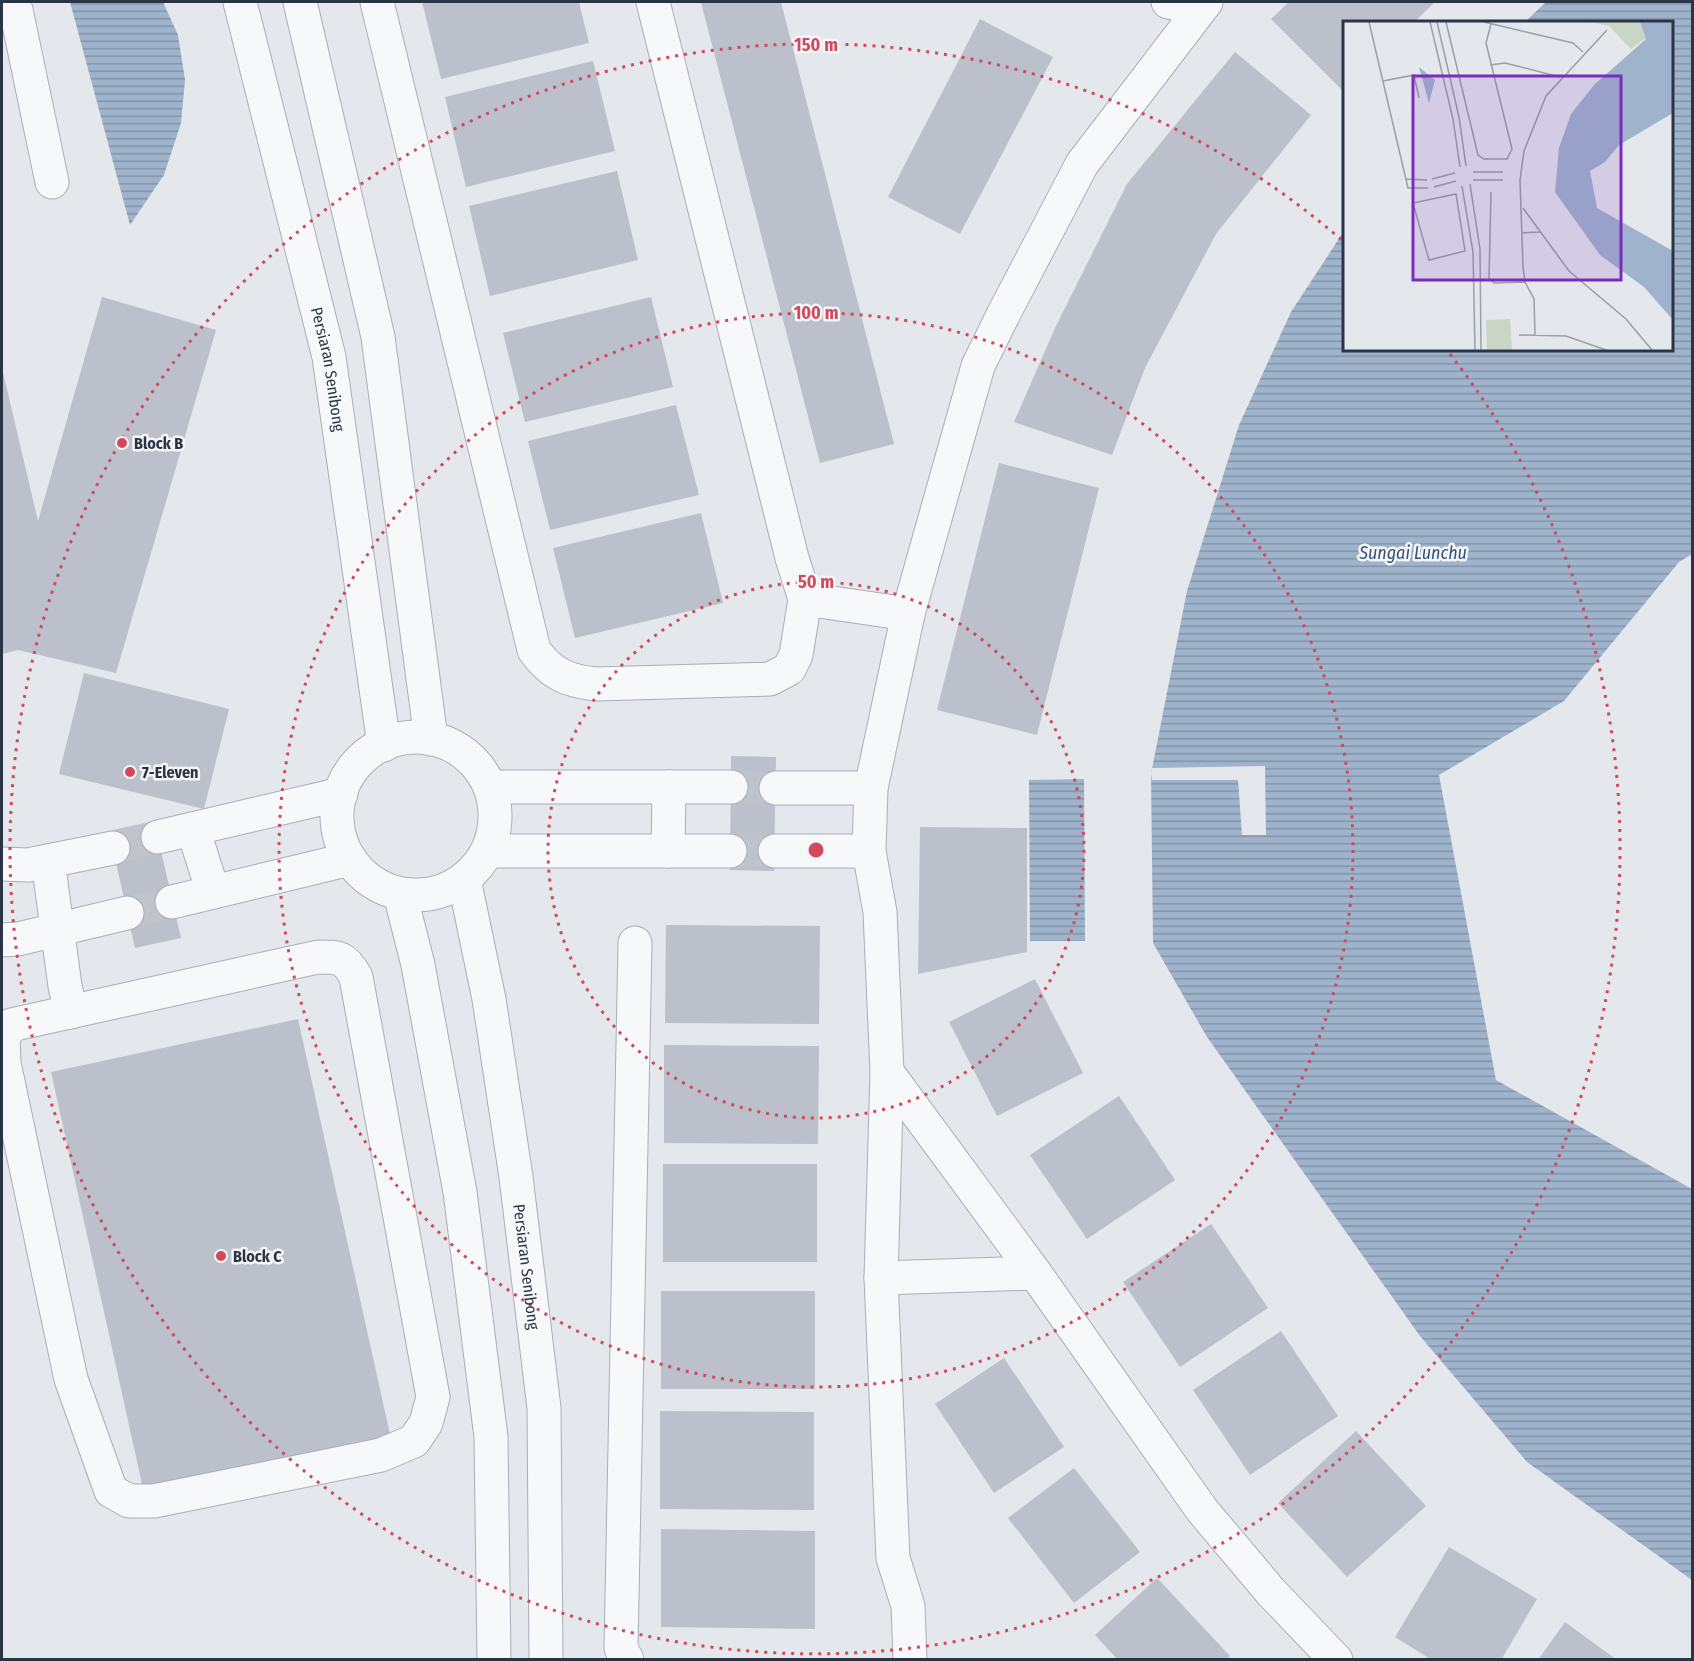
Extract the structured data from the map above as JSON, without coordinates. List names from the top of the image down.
{
  "streets": {
    "street": ["Persiaran Senibong"]
  },
  "water": ["Sungai Lunchu"],
  "places": ["Block B", "7-Eleven", "Block C"],
  "rings": ["150 m", "100 m", "50 m"]
}
